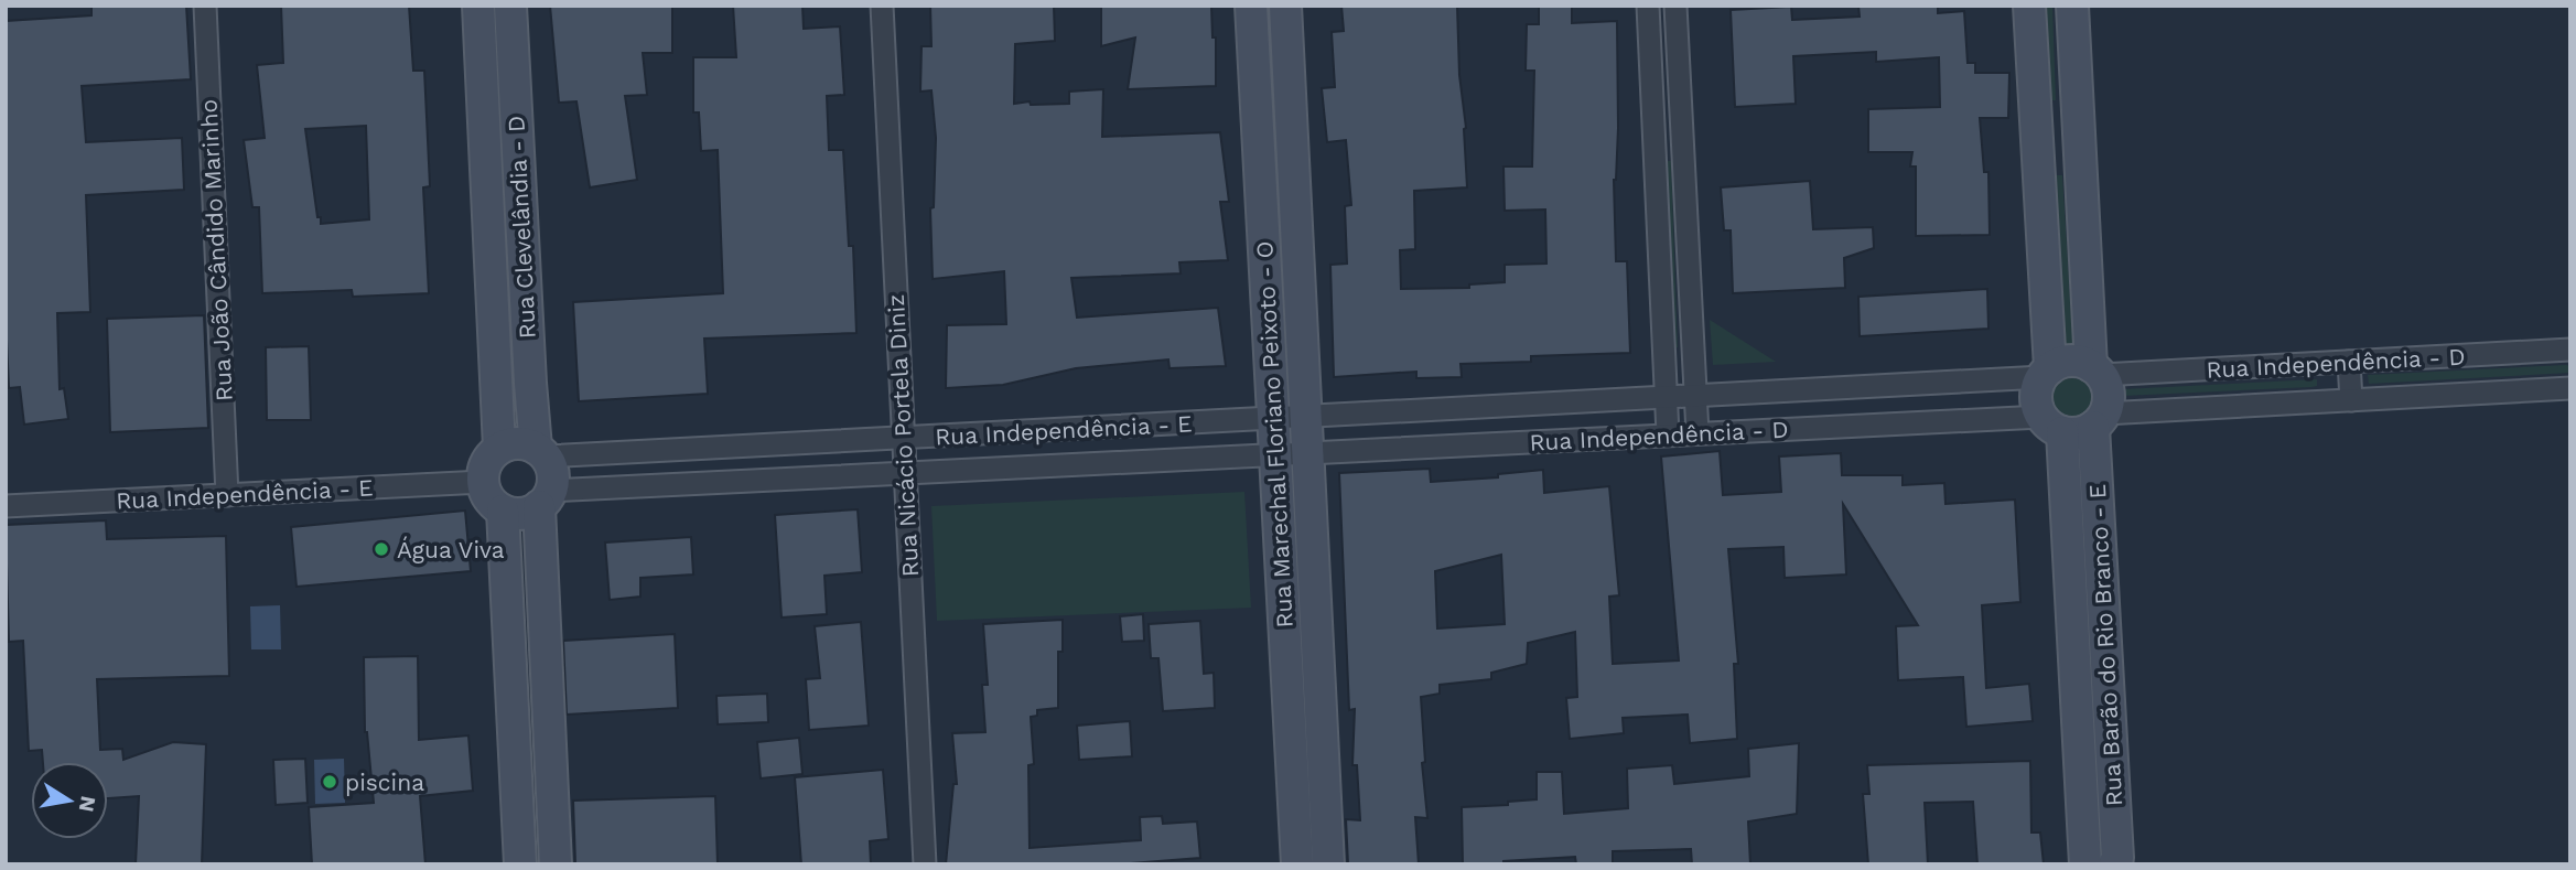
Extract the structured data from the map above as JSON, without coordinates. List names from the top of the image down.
{
  "streets": {
    "street": [
      "Rua Clevelândia - D",
      "Rua João Cândido Marinho",
      "Rua Independência - D",
      "Rua Independência - E",
      "Rua Marechal Floriano Peixoto - O",
      "Rua Nicácio Portela Diniz",
      "Rua Barão do Rio Branco - E"
    ]
  },
  "crossings": [
    ["Rua Clevelândia - D", "Rua Independência - E"],
    ["Rua João Cândido Marinho", "Rua Independência - E"],
    ["Rua Independência - D", "Rua Independência - E"],
    ["Rua Independência - D", "Rua Marechal Floriano Peixoto - O"],
    ["Rua Independência - D", "Rua Barão do Rio Branco - E"],
    ["Rua Independência - E", "Rua Marechal Floriano Peixoto - O"],
    ["Rua Independência - E", "Rua Nicácio Portela Diniz"]
  ],
  "places": ["Água Viva", "piscina"],
  "north": "right"
}
